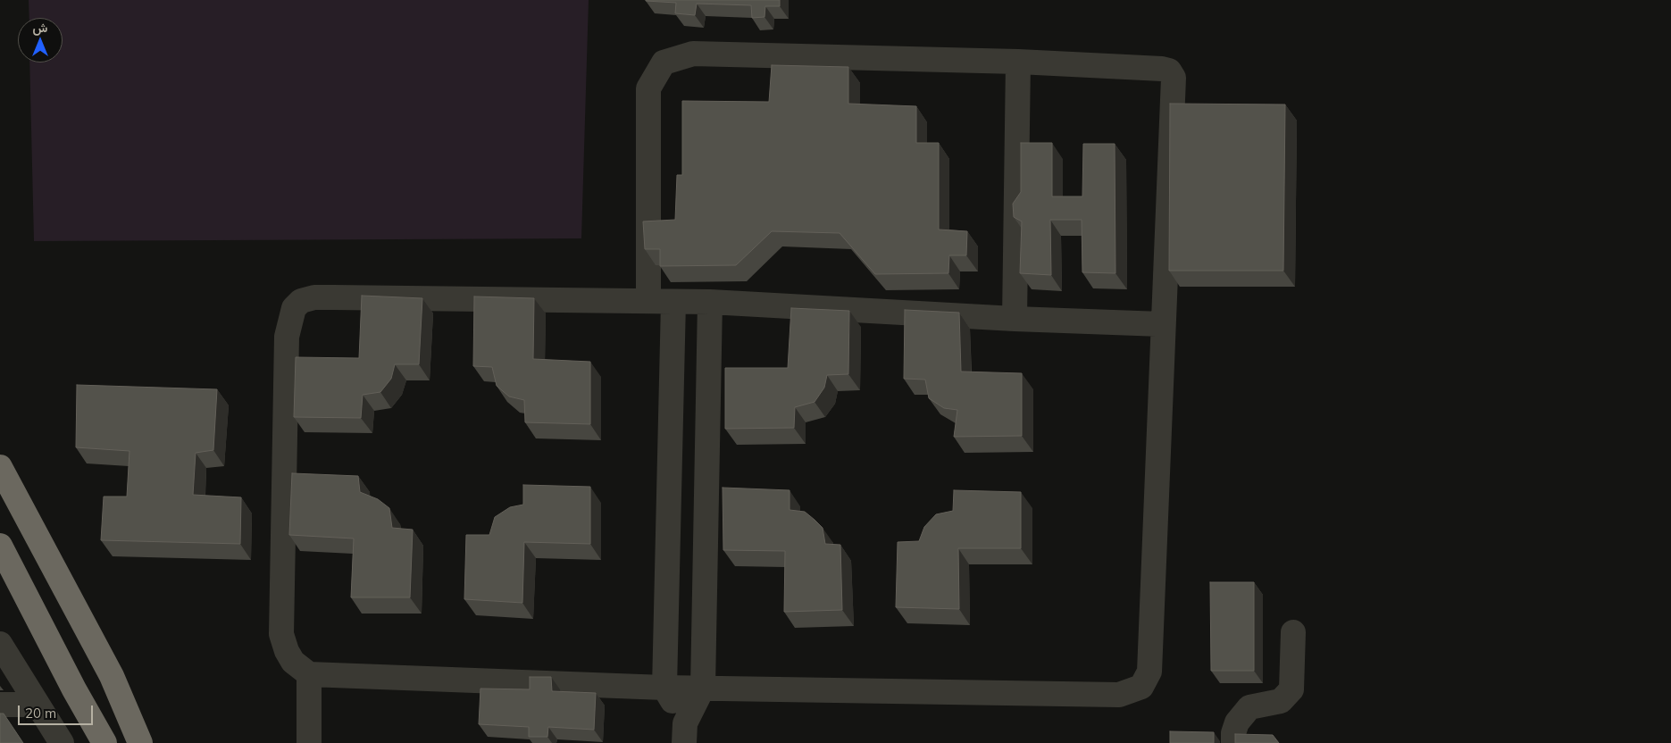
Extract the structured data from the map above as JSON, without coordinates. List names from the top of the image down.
{
  "scale_bar": "20 m",
  "north": "top"
}
